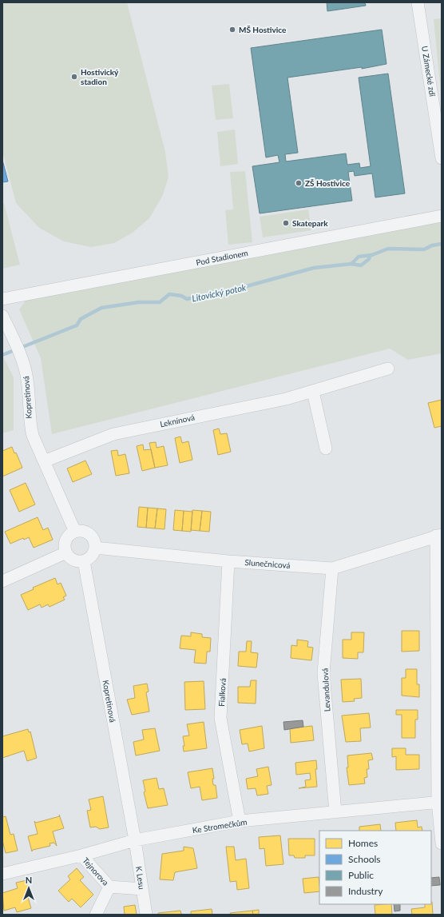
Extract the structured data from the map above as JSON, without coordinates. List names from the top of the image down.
{
  "streets": {
    "street": [
      "U Zámecké zdi",
      "Pod Stadionem",
      "Kopretinová",
      "Leknínová",
      "Slunečnicová",
      "Levandulová",
      "Fialková",
      "Ke Stromečkům",
      "Tejnorova",
      "K Lesu"
    ]
  },
  "crossings": [
    ["Kopretinová", "Leknínová"],
    ["Kopretinová", "Slunečnicová"],
    ["Kopretinová", "Ke Stromečkům"],
    ["Kopretinová", "K Lesu"],
    ["Slunečnicová", "Levandulová"],
    ["Slunečnicová", "Fialková"],
    ["Levandulová", "Ke Stromečkům"],
    ["Fialková", "Ke Stromečkům"],
    ["Ke Stromečkům", "Tejnorova"],
    ["Ke Stromečkům", "K Lesu"],
    ["Tejnorova", "K Lesu"]
  ],
  "water": ["Litovický potok"],
  "places": [
    "MŠ Hostivice",
    "Hostivický stadion",
    "ZŠ Hostivice",
    "Skatepark"
  ],
  "legend": [
    "Homes",
    "Schools",
    "Public",
    "Industry"
  ],
  "north": "top"
}
